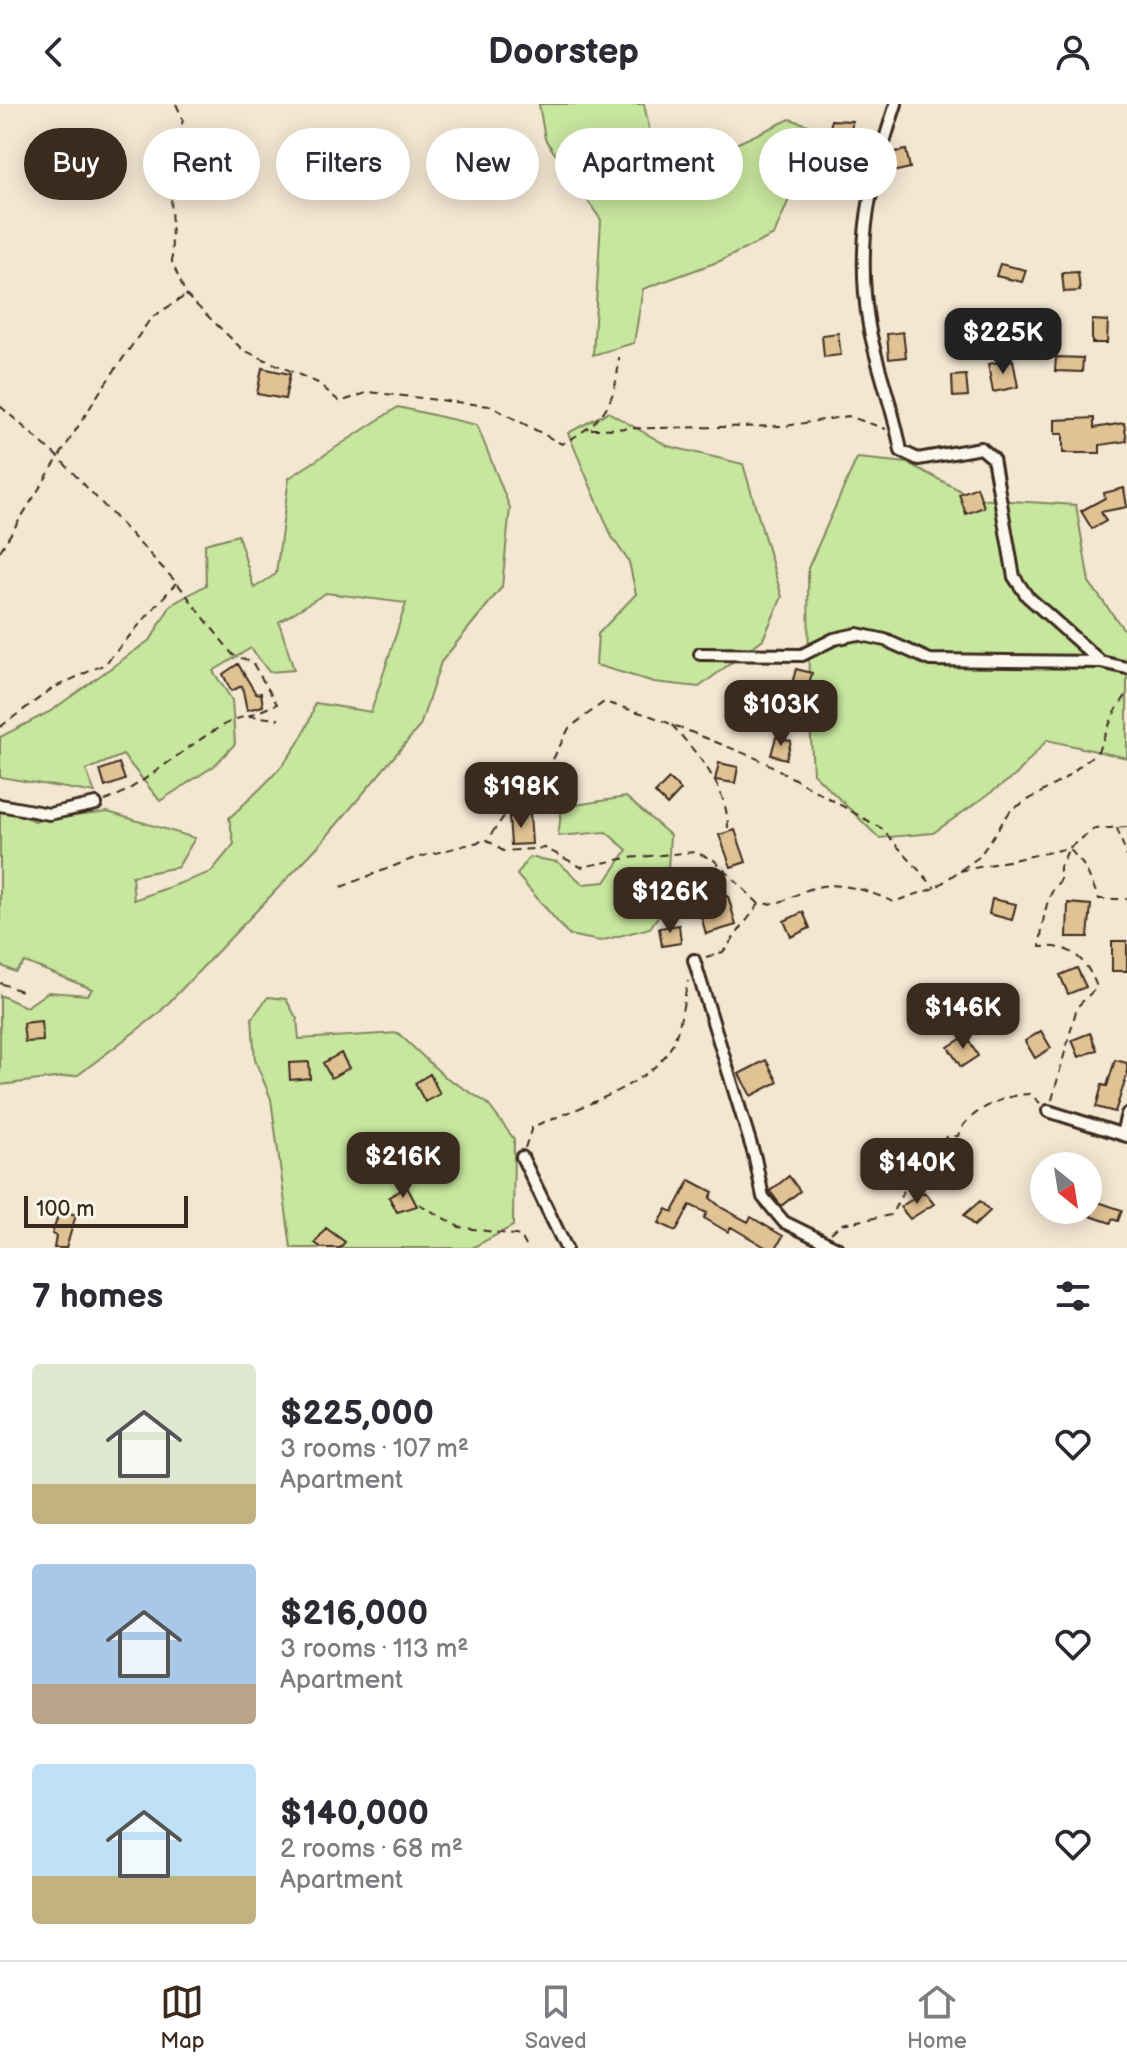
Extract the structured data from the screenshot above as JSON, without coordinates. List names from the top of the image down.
{
  "scale_bar": "100 m",
  "north": "bottom right",
  "page": {
    "header": "Doorstep",
    "chip": [
      "Buy",
      "Rent",
      "Filters",
      "New",
      "Apartment",
      "House"
    ],
    "price": [
      "$225K",
      "$103K",
      "$198K",
      "$126K",
      "$146K",
      "$216K",
      "$140K"
    ],
    "scale": "100 m",
    "heading": "7 homes",
    "list": [
      {
        "name": "$225,000",
        "note": "3 rooms · 107 m² · Apartment"
      },
      {
        "name": "$216,000",
        "note": "3 rooms · 113 m² · Apartment"
      },
      {
        "name": "$140,000",
        "note": "2 rooms · 68 m² · Apartment"
      }
    ],
    "tabs": ["Map", "Saved", "Home"]
  }
}
